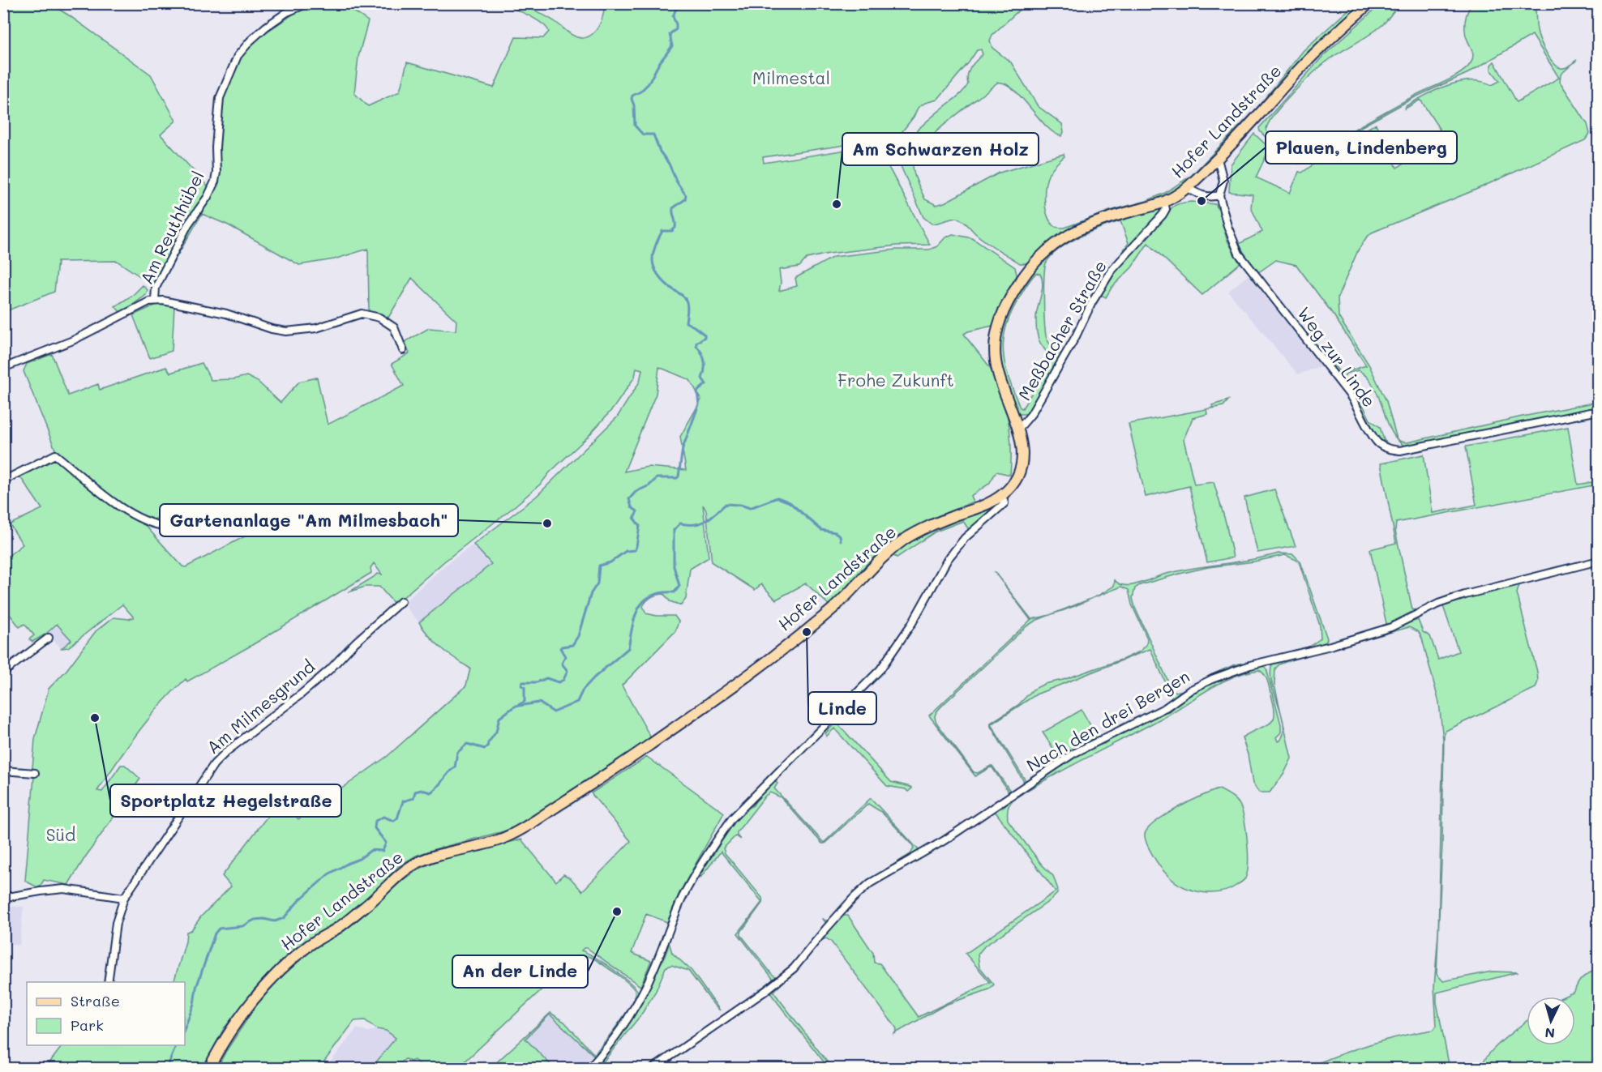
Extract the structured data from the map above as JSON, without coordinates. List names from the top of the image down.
{
  "streets": {
    "main road": ["Hofer Landstraße"],
    "street": [
      "Am Reuthhübel",
      "Meßbacher Straße",
      "Weg zur Linde",
      "Am Milmesgrund",
      "Nach den drei Bergen"
    ]
  },
  "crossings": [
    ["Hofer Landstraße", "Meßbacher Straße"],
    ["Hofer Landstraße", "Weg zur Linde"]
  ],
  "parks": ["Milmestal", "Frohe Zukunft", "Süd"],
  "places": [
    "Plauen, Lindenberg",
    "Am Schwarzen Holz",
    "Gartenanlage \"Am Milmesbach\"",
    "Linde",
    "Sportplatz Hegelstraße",
    "An der Linde"
  ],
  "legend": ["Straße", "Park"],
  "north": "bottom"
}
